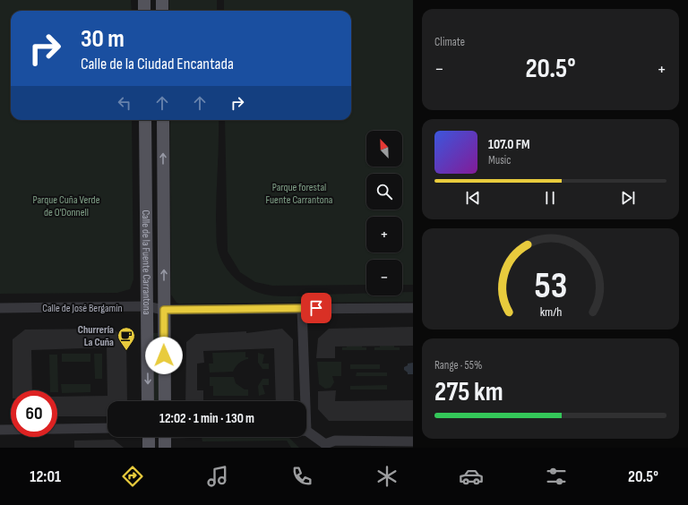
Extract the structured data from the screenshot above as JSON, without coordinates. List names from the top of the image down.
{
  "streets": {
    "main road": ["Calle de la Fuente Carrantona"],
    "street": ["Calle de José Bergamín"]
  },
  "crossings": [
    ["Calle de la Fuente Carrantona", "Calle de José Bergamín"]
  ],
  "parks": ["Parque forestal Fuente Carrantona", "Parque Cuña Verde de O'Donnell"],
  "places": {
    "cafe": ["Churrería La Cuña"]
  },
  "north": "top left",
  "page": {
    "tile": [
      "Climate",
      ["Range · 55%", "275 km"]
    ],
    "turn": ["30 m", "Calle de la Ciudad Encantada"],
    "heat": ["−", "20.5°", "+"],
    "map_buttons": ["+", "−"],
    "song": ["107.0 FM", "Music"],
    "limit": "60",
    "trip": "12:02 · 1 min · 130 m",
    "tabs": ["12:01", "20.5°"],
    "gauge": ["53", "km/h"]
  }
}
